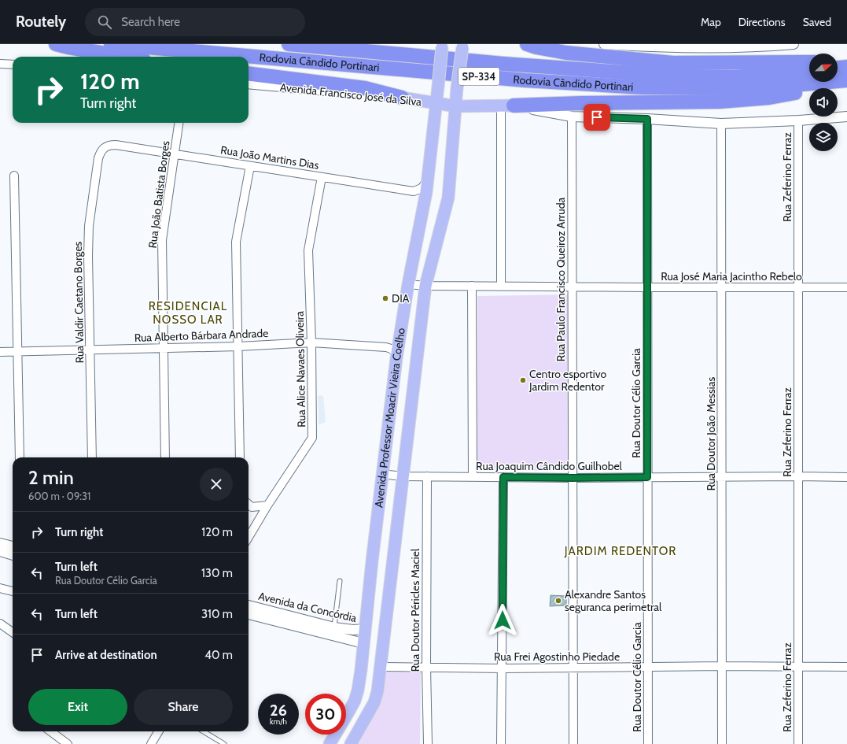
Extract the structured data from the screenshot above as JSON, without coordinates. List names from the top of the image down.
{
  "streets": {
    "highway": ["Rodovia Cândido Portinari", "SP-334"],
    "main road": ["Avenida Francisco José da Silva", "Avenida Professor Moacir Vieira Coelho"],
    "street": [
      "Rua João Martins Dias",
      "Rua Zeferino Ferraz",
      "Rua João Batista Borges",
      "Rua José Maria Jacintho Rebelo",
      "Rua Paulo Francisco Queiroz Arruda",
      "Rua Valdir Caetano Borges",
      "Rua Alberto Bárbara Andrade",
      "Rua Alice Navaes Oliveira",
      "Rua Doutor Célio Garcia",
      "Rua Doutor João Messias",
      "Rua Joaquim Cândido Guilhobel",
      "Avenida da Concórdia",
      "Rua Doutor Péricles Maciel",
      "Rua Frei Agostinho Piedade"
    ]
  },
  "crossings": [
    ["Avenida Francisco José da Silva", "Avenida Professor Moacir Vieira Coelho"],
    ["Rua João Martins Dias", "Rua João Batista Borges"],
    ["Rua João Martins Dias", "Rua Valdir Caetano Borges"],
    ["Rua João Martins Dias", "Rua Alice Navaes Oliveira"],
    ["Rua João Martins Dias", "Avenida Professor Moacir Vieira Coelho"],
    ["Rua Zeferino Ferraz", "Rua José Maria Jacintho Rebelo"],
    ["Rua Zeferino Ferraz", "Rua Joaquim Cândido Guilhobel"],
    ["Rua Zeferino Ferraz", "Rua Frei Agostinho Piedade"],
    ["Rua João Batista Borges", "Rua Alberto Bárbara Andrade"],
    ["Rua José Maria Jacintho Rebelo", "Rua Paulo Francisco Queiroz Arruda"],
    ["Rua José Maria Jacintho Rebelo", "Rua Doutor Célio Garcia"],
    ["Rua José Maria Jacintho Rebelo", "Avenida Professor Moacir Vieira Coelho"],
    ["Rua José Maria Jacintho Rebelo", "Rua Doutor João Messias"],
    ["Rua Paulo Francisco Queiroz Arruda", "Rua Joaquim Cândido Guilhobel"],
    ["Rua Paulo Francisco Queiroz Arruda", "Rua Frei Agostinho Piedade"],
    ["Rua Valdir Caetano Borges", "Rua Alberto Bárbara Andrade"],
    ["Rua Alberto Bárbara Andrade", "Rua Alice Navaes Oliveira"],
    ["Rua Alberto Bárbara Andrade", "Avenida Professor Moacir Vieira Coelho"],
    ["Rua Doutor Célio Garcia", "Rua Joaquim Cândido Guilhobel"],
    ["Rua Doutor Célio Garcia", "Rua Frei Agostinho Piedade"],
    ["Avenida Professor Moacir Vieira Coelho", "Rua Joaquim Cândido Guilhobel"],
    ["Avenida Professor Moacir Vieira Coelho", "Avenida da Concórdia"],
    ["Avenida Professor Moacir Vieira Coelho", "Rua Frei Agostinho Piedade"],
    ["Rua Doutor João Messias", "Rua Joaquim Cândido Guilhobel"],
    ["Rua Doutor João Messias", "Rua Frei Agostinho Piedade"],
    ["Rua Joaquim Cândido Guilhobel", "Rua Doutor Péricles Maciel"],
    ["Rua Doutor Péricles Maciel", "Rua Frei Agostinho Piedade"]
  ],
  "districts": ["RESIDENCIAL NOSSO LAR", "JARDIM REDENTOR"],
  "places": ["DIA", "Centro esportivo Jardim Redentor", "Alexandre Santos seguranca perimetral"],
  "north": "right",
  "page": {
    "header": "Routely",
    "search": "Search here",
    "nav": ["Map", "Directions", "Saved"],
    "turn": ["120 m", "Turn right"],
    "heading": ["2 min", "600 m · 09:31"],
    "list": [
      {
        "name": "Turn right",
        "value": "120 m"
      },
      {
        "name": "Turn left",
        "note": "Rua Doutor Célio Garcia",
        "value": "130 m"
      },
      {
        "name": "Turn left",
        "value": "310 m"
      },
      {
        "name": "Arrive at destination",
        "value": "40 m"
      }
    ],
    "buttons": ["Exit", "Share"],
    "speed": "26 km/h",
    "limit": "30"
  }
}
